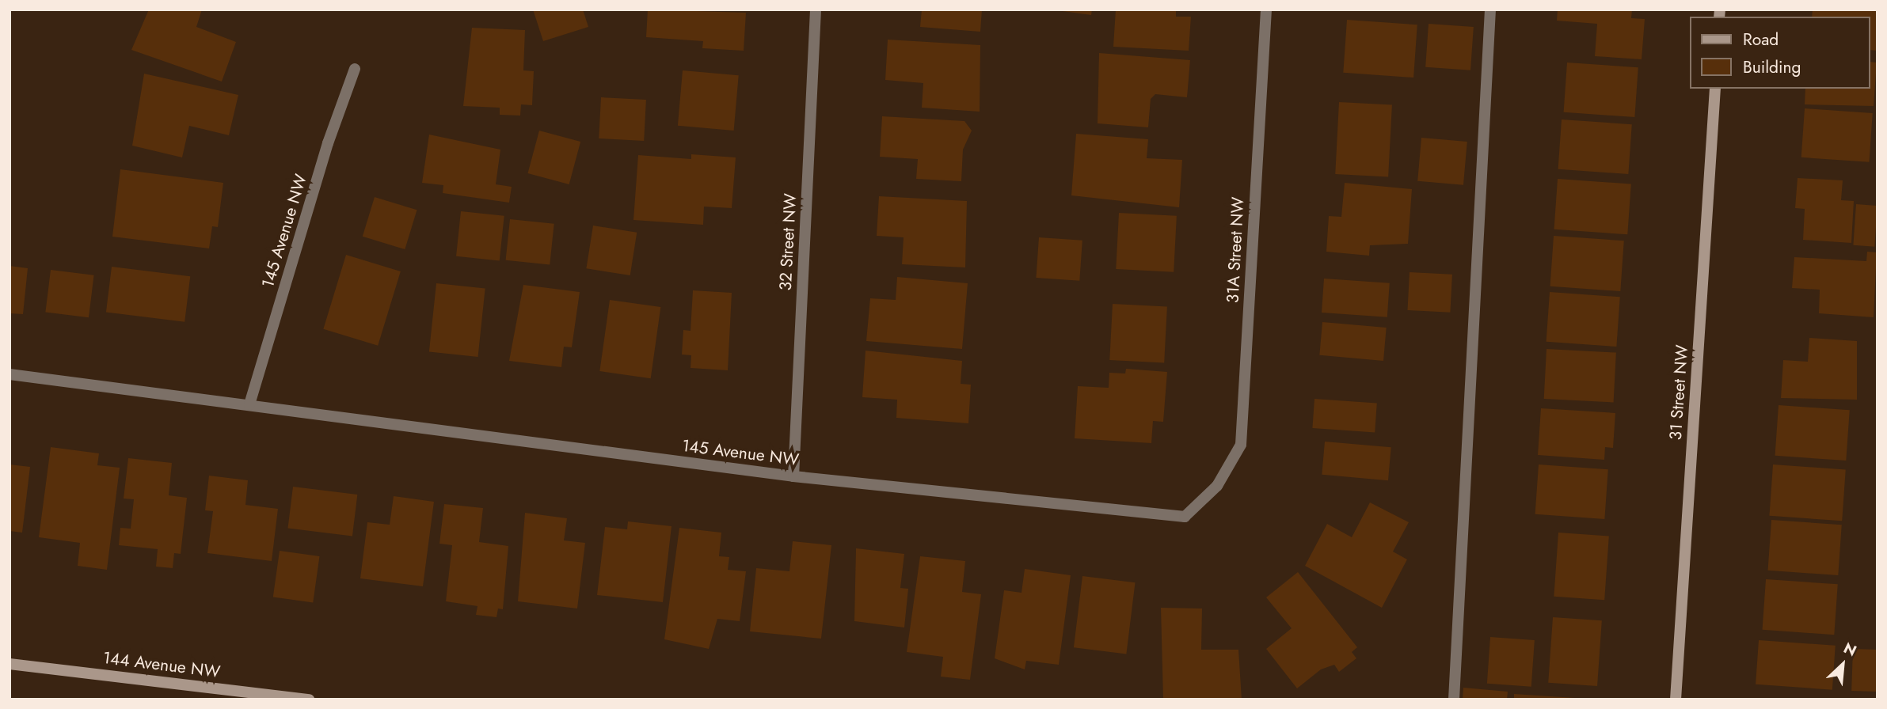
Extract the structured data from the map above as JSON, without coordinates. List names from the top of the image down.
{
  "streets": {
    "street": [
      "145 Avenue NW",
      "32 Street NW",
      "31A Street NW",
      "31 Street NW",
      "144 Avenue NW"
    ]
  },
  "crossings": [
    ["145 Avenue NW", "32 Street NW"],
    ["145 Avenue NW", "31A Street NW"]
  ],
  "legend": ["Road", "Building"],
  "north": "top right"
}
